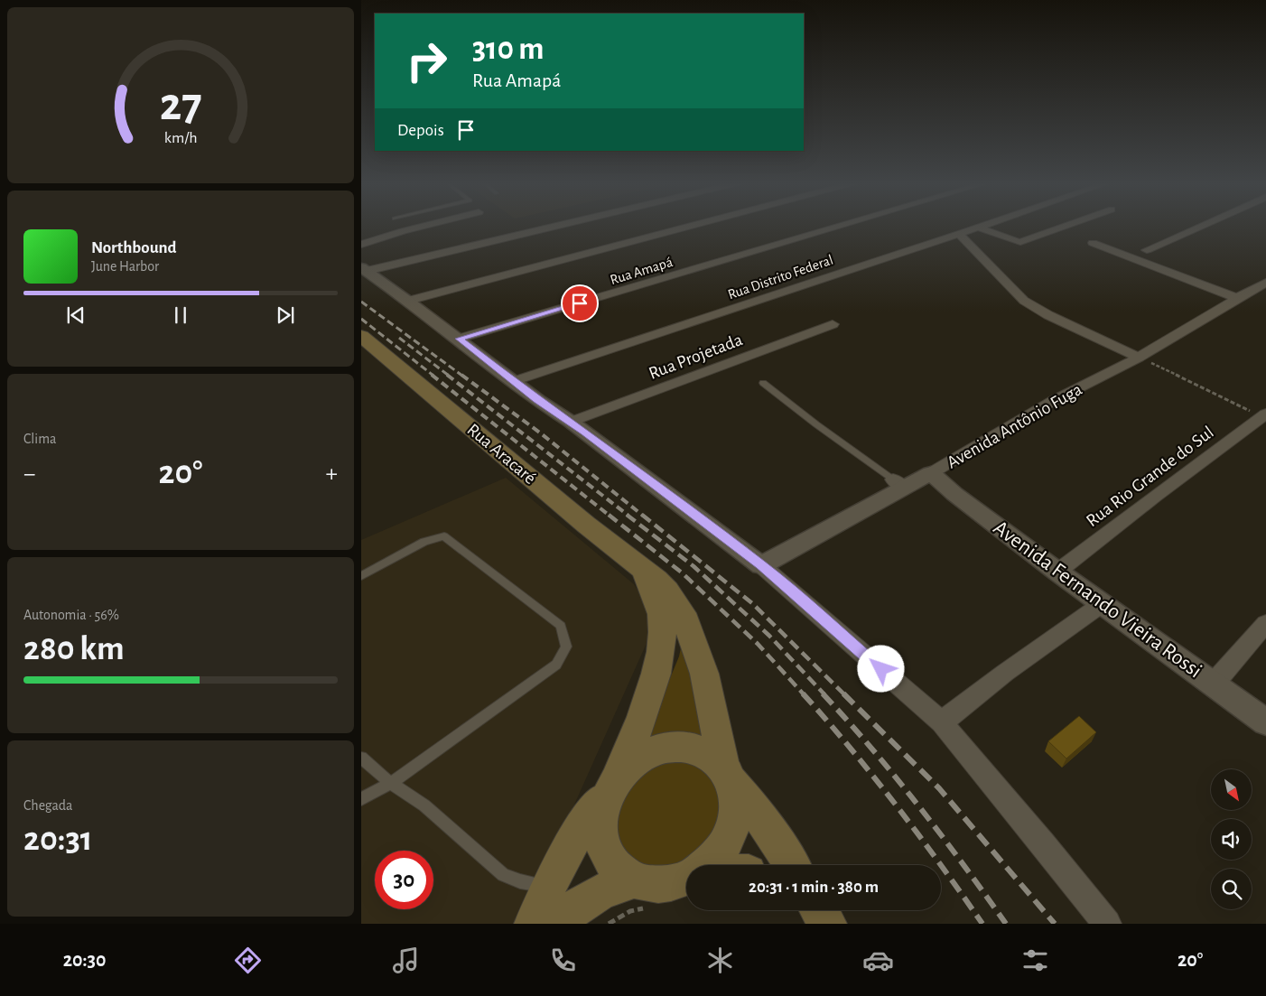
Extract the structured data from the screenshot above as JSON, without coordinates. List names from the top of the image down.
{
  "streets": {
    "main road": ["Rua Aracaré"],
    "street": [
      "Rua Amapá",
      "Rua Distrito Federal",
      "Rua Projetada",
      "Avenida Antônio Fuga",
      "Rua Rio Grande do Sul",
      "Avenida Fernando Vieira Rossi"
    ]
  },
  "crossings": [
    ["Avenida Antônio Fuga", "Avenida Fernando Vieira Rossi"],
    ["Rua Rio Grande do Sul", "Avenida Fernando Vieira Rossi"]
  ],
  "north": "bottom right",
  "page": {
    "turn": ["310 m", "Rua Amapá"],
    "then": "Depois",
    "song": ["Northbound", "June Harbor"],
    "tile": [
      "Clima",
      ["Autonomia · 56%", "280 km"],
      ["Chegada", "20:31"]
    ],
    "heat": ["−", "20°", "+"],
    "limit": "30",
    "trip": "20:31 · 1 min · 380 m",
    "tabs": ["20:30", "20°"],
    "gauge": ["27", "km/h"]
  }
}
